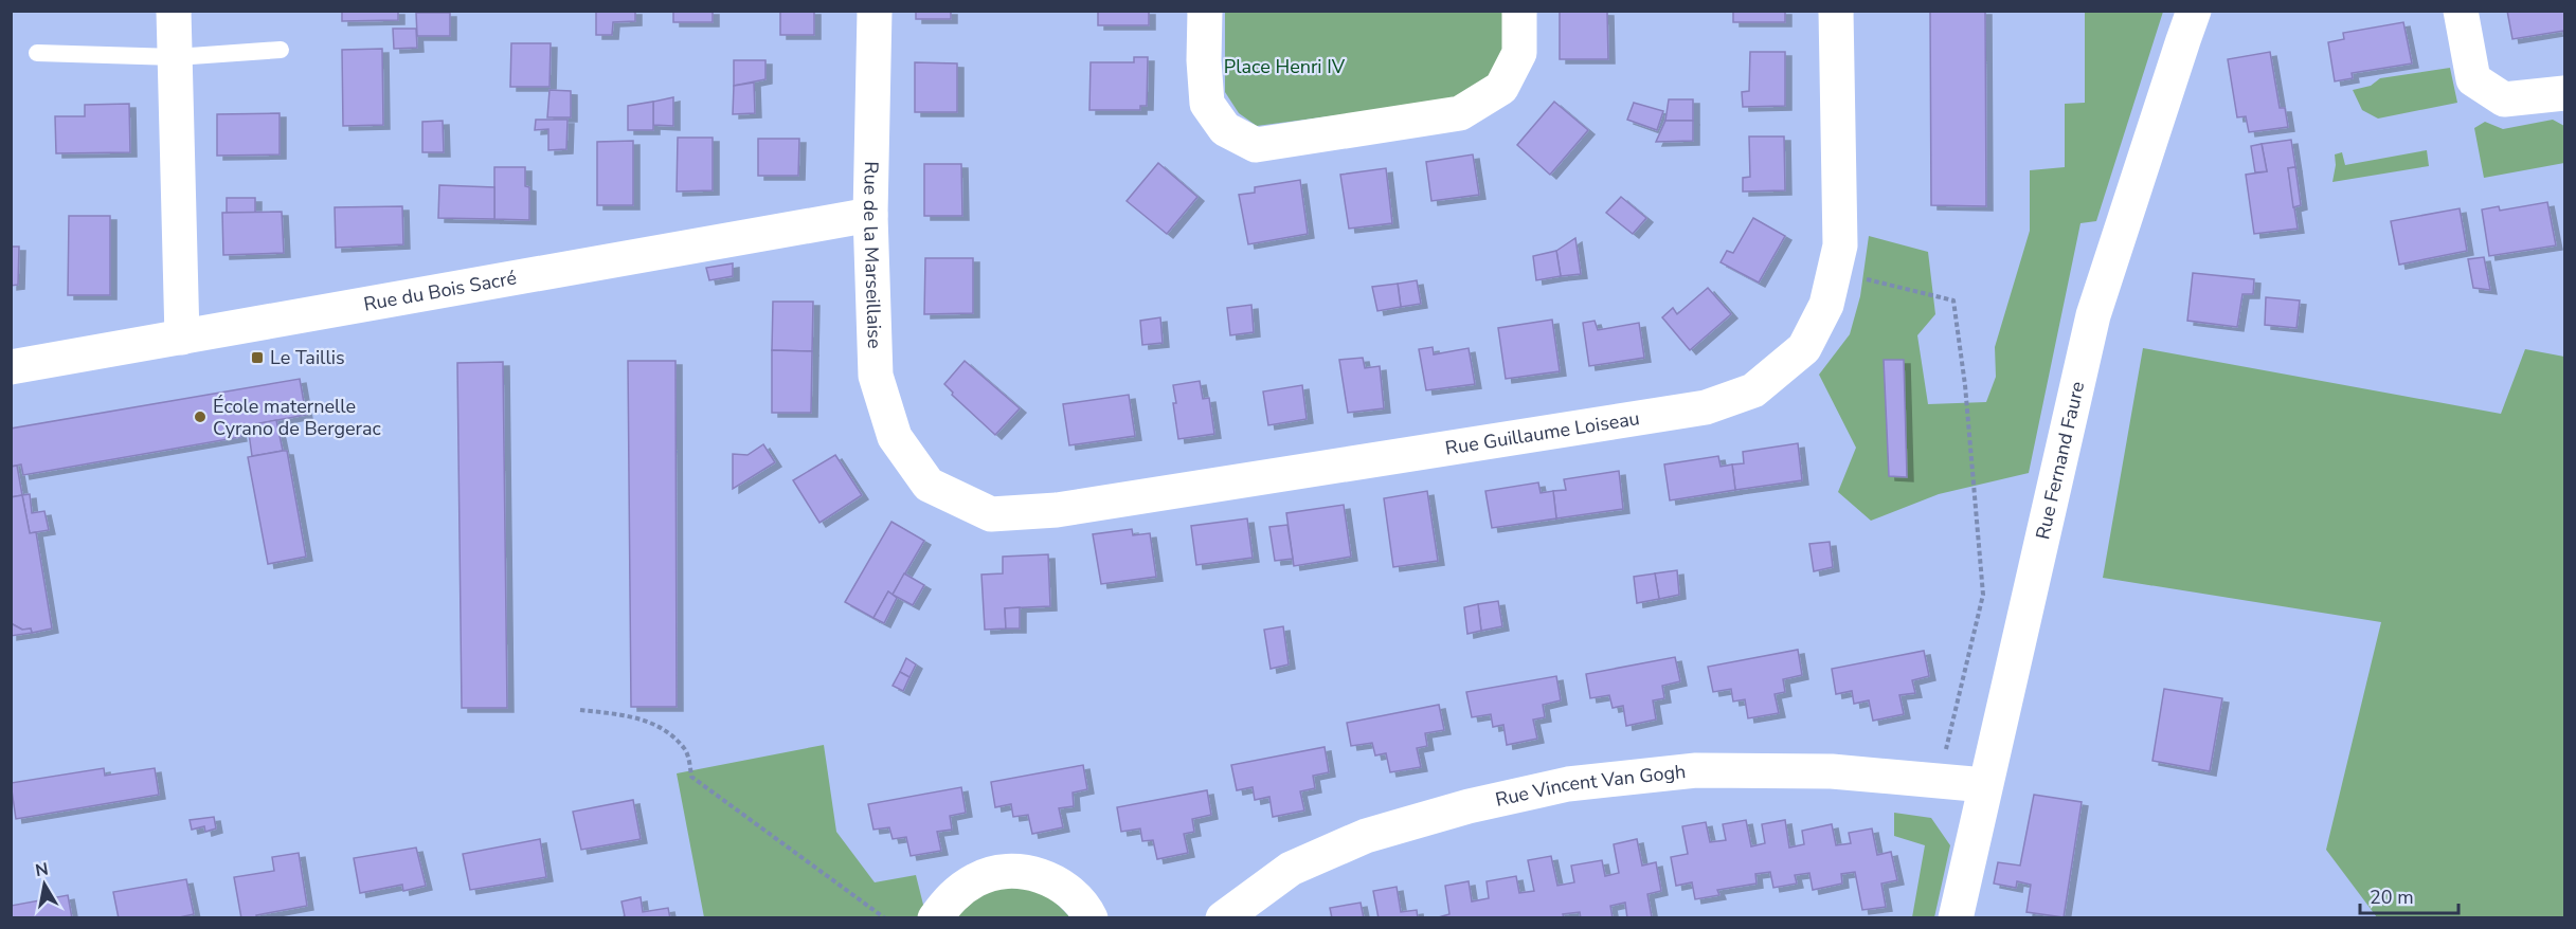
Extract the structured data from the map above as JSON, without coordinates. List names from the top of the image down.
{
  "streets": {
    "street": [
      "Rue de la Marseillaise",
      "Rue du Bois Sacré",
      "Rue Guillaume Loiseau",
      "Rue Fernand Faure",
      "Rue Vincent Van Gogh"
    ]
  },
  "crossings": [
    ["Rue de la Marseillaise", "Rue du Bois Sacré"],
    ["Rue de la Marseillaise", "Rue Guillaume Loiseau"],
    ["Rue Fernand Faure", "Rue Vincent Van Gogh"]
  ],
  "parks": ["Place Henri IV"],
  "places": {
    "transit": ["Le Taillis"],
    "other": ["École maternelle Cyrano de Bergerac"]
  },
  "scale_bar": "20 m",
  "north": "top"
}
